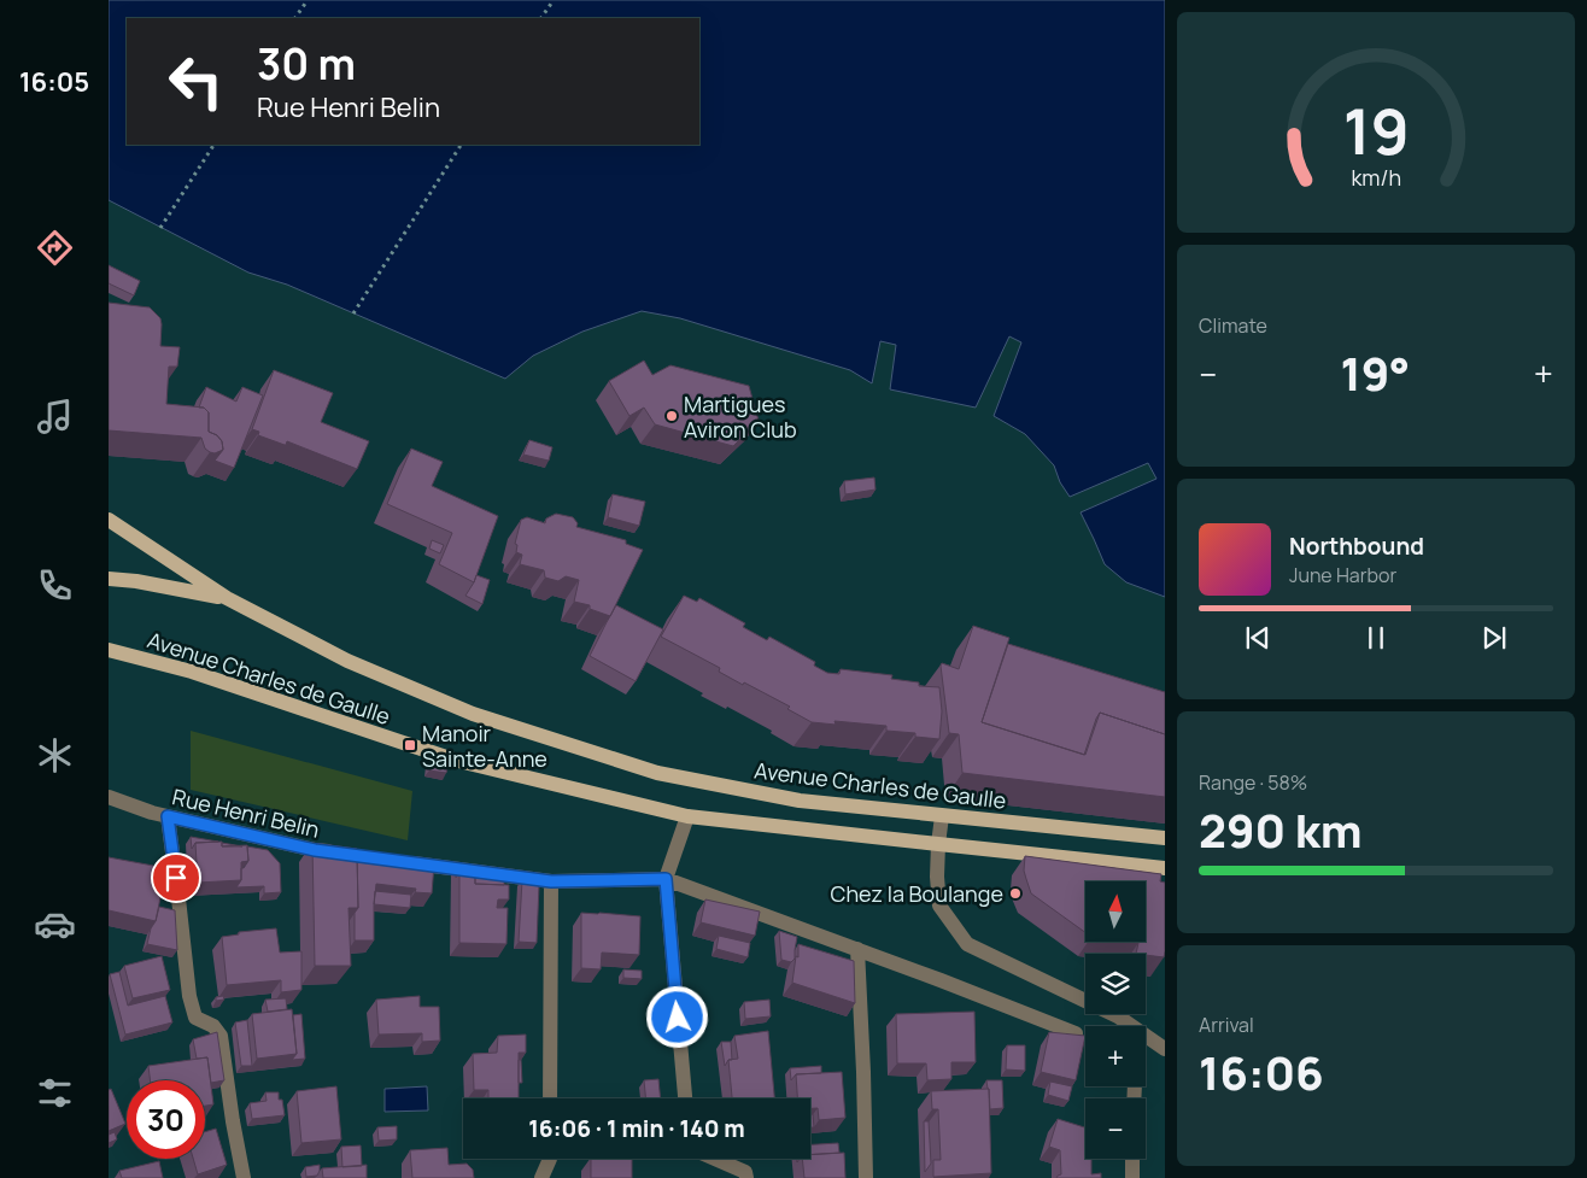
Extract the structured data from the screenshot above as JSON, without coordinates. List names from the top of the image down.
{
  "streets": {
    "main road": ["Avenue Charles de Gaulle"],
    "street": ["Rue Henri Belin"]
  },
  "places": {
    "other": ["Martigues Aviron Club", "Chez la Boulange"],
    "transit": ["Manoir Sainte-Anne"]
  },
  "north": "top",
  "page": {
    "tabs": "16:05",
    "turn": ["30 m", "Rue Henri Belin"],
    "tile": [
      "Climate",
      ["Range · 58%", "290 km"],
      ["Arrival", "16:06"]
    ],
    "heat": ["−", "19°", "+"],
    "song": ["Northbound", "June Harbor"],
    "map_buttons": ["+", "−"],
    "limit": "30",
    "trip": "16:06 · 1 min · 140 m",
    "gauge": ["19", "km/h"]
  }
}
